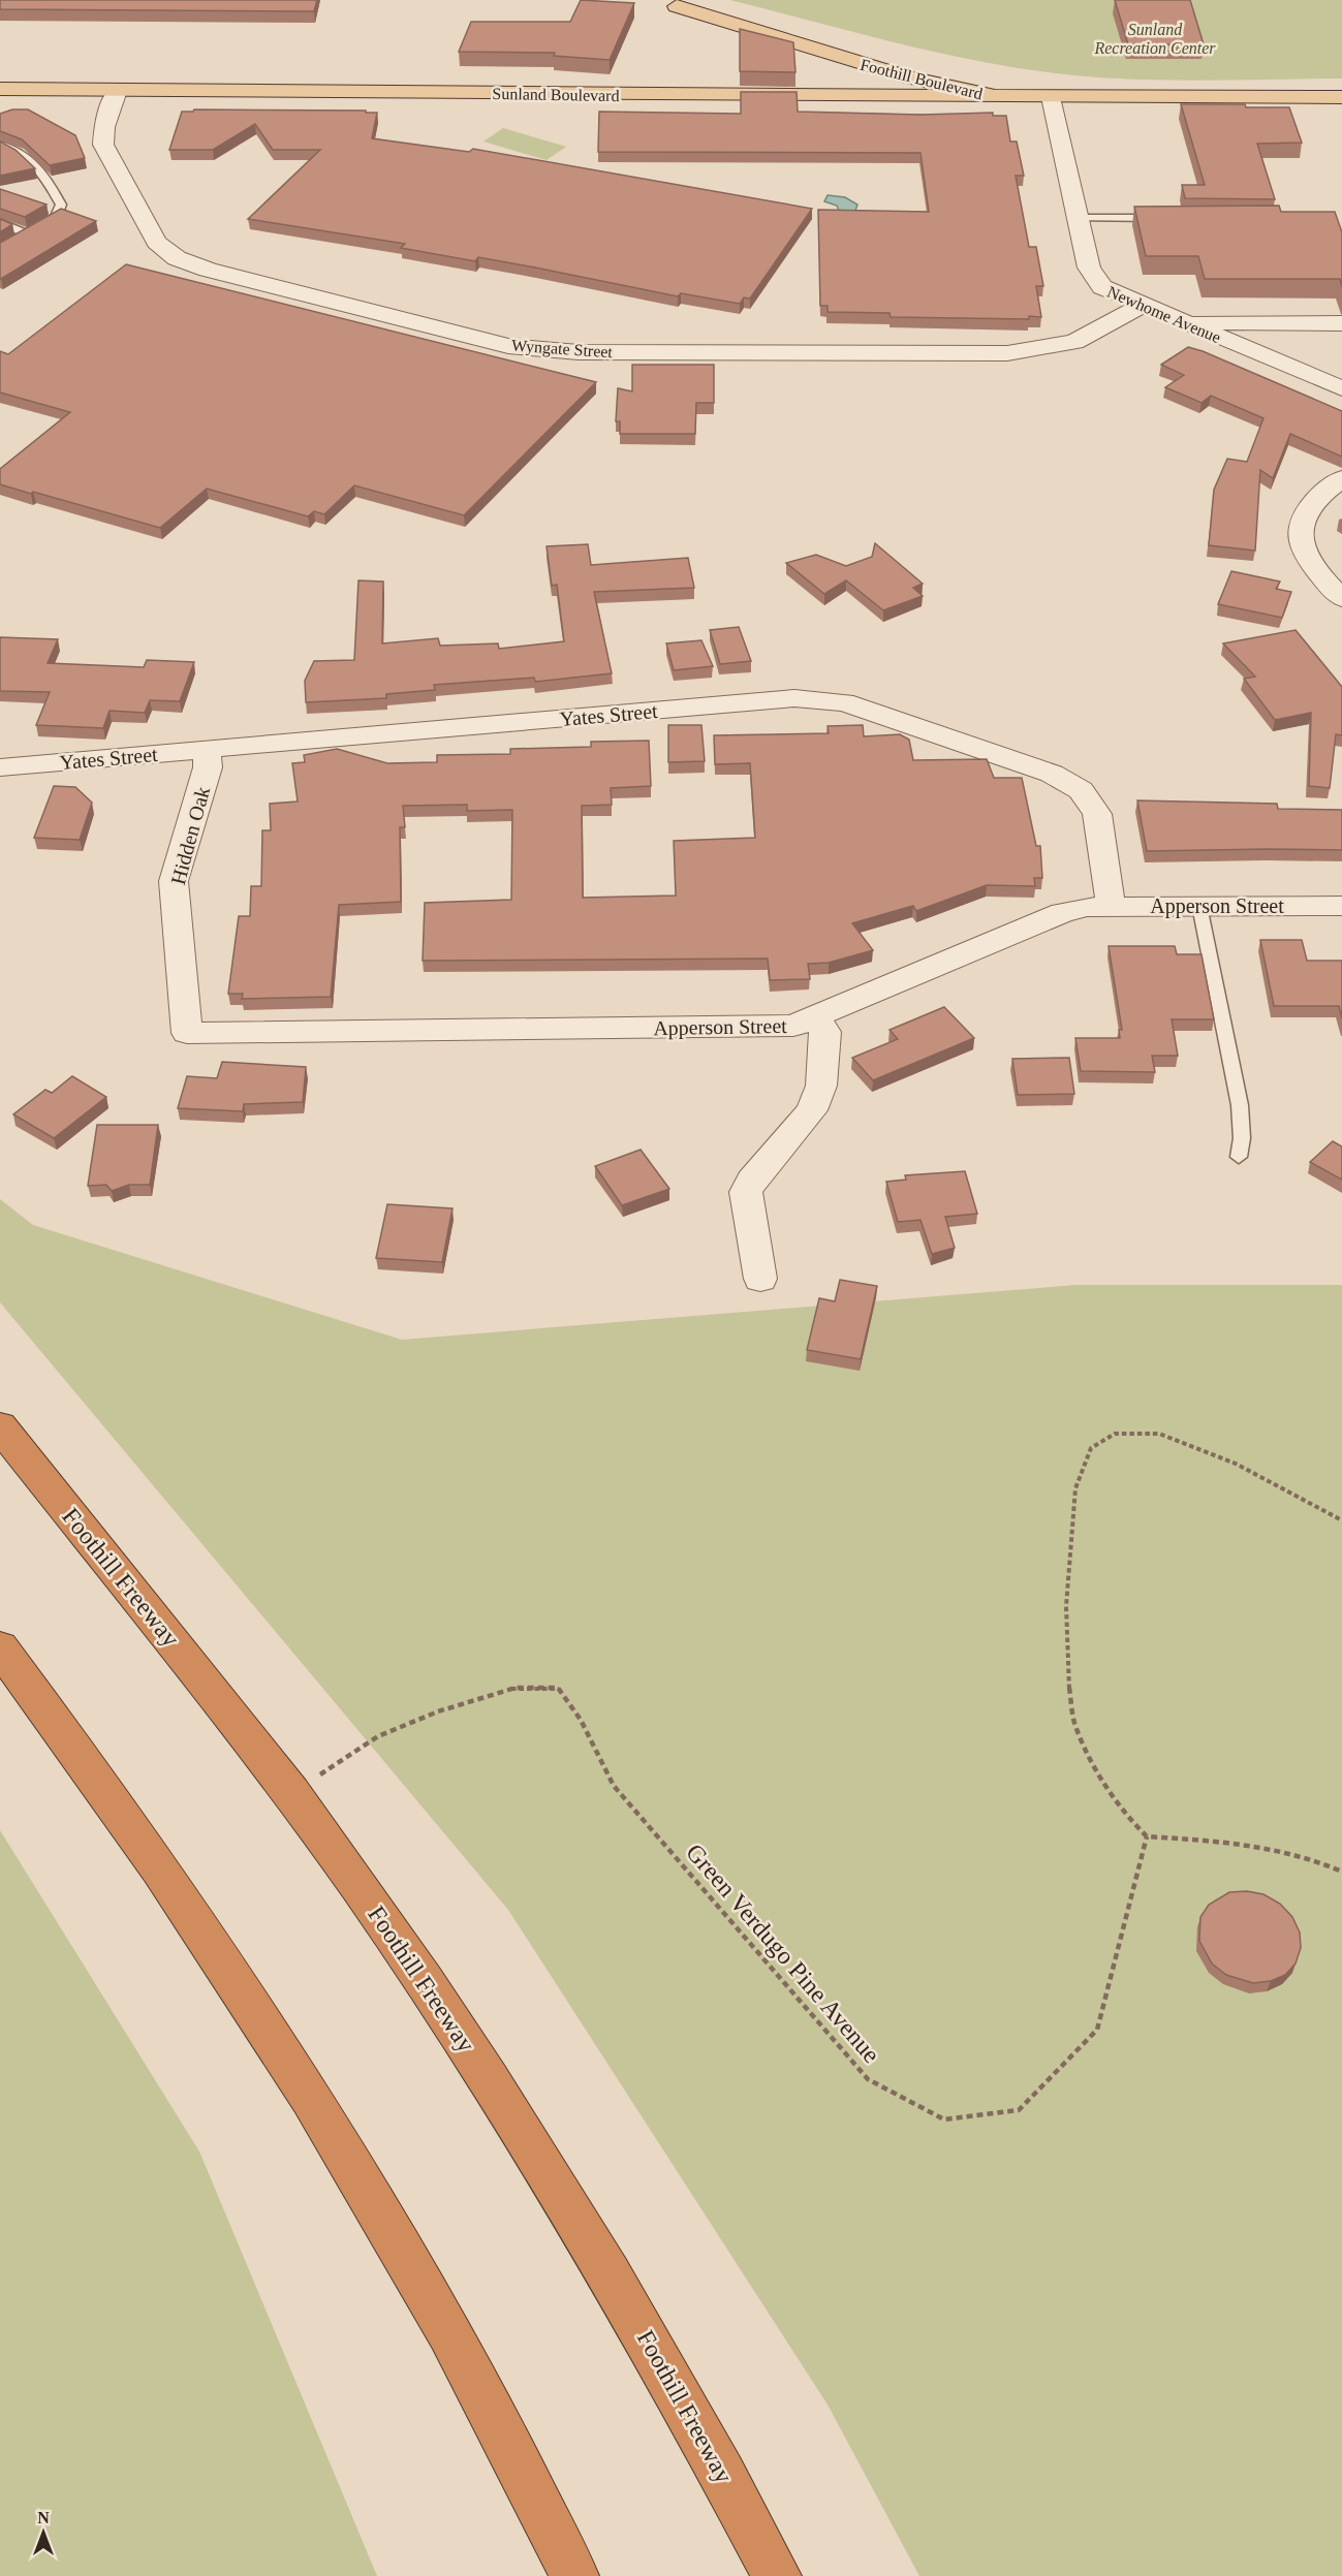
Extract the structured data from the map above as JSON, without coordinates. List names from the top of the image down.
{
  "streets": {
    "highway": ["Foothill Freeway"],
    "main road": ["Foothill Boulevard", "Sunland Boulevard"],
    "street": [
      "Newhome Avenue",
      "Wyngate Street",
      "Yates Street",
      "Hidden Oak",
      "Apperson Street"
    ],
    "path": ["Green Verdugo Pine Avenue"]
  },
  "crossings": [
    ["Foothill Boulevard", "Sunland Boulevard"],
    ["Foothill Boulevard", "Newhome Avenue"],
    ["Sunland Boulevard", "Wyngate Street"],
    ["Newhome Avenue", "Wyngate Street"],
    ["Yates Street", "Hidden Oak"],
    ["Yates Street", "Apperson Street"],
    ["Hidden Oak", "Apperson Street"],
    ["Foothill Freeway", "Green Verdugo Pine Avenue"]
  ],
  "parks": ["Sunland Recreation Center"],
  "north": "top"
}
